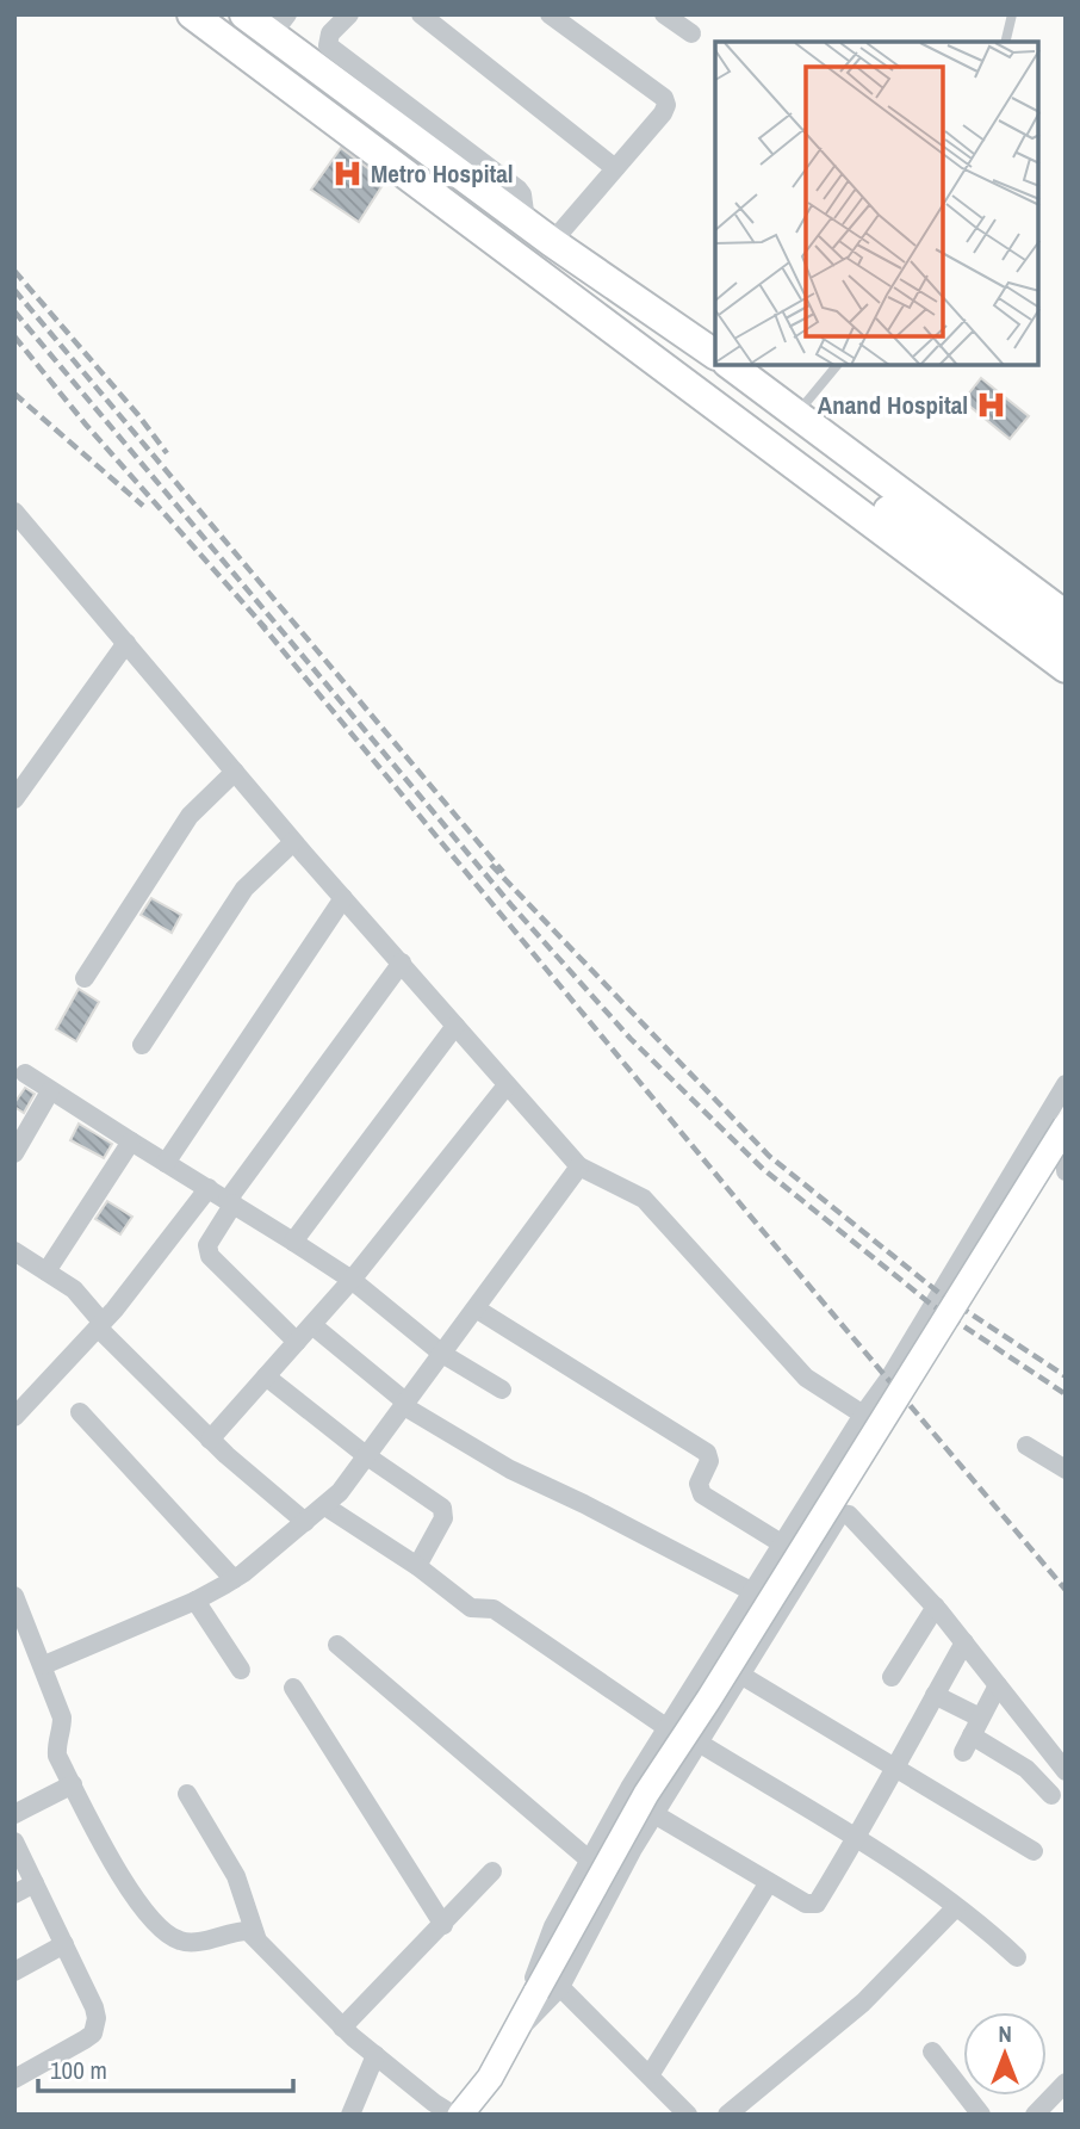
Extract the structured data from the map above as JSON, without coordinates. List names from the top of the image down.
{
  "places": {
    "hospital": ["Metro Hospital", "Anand Hospital"]
  },
  "scale_bar": "100 m",
  "north": "top"
}
